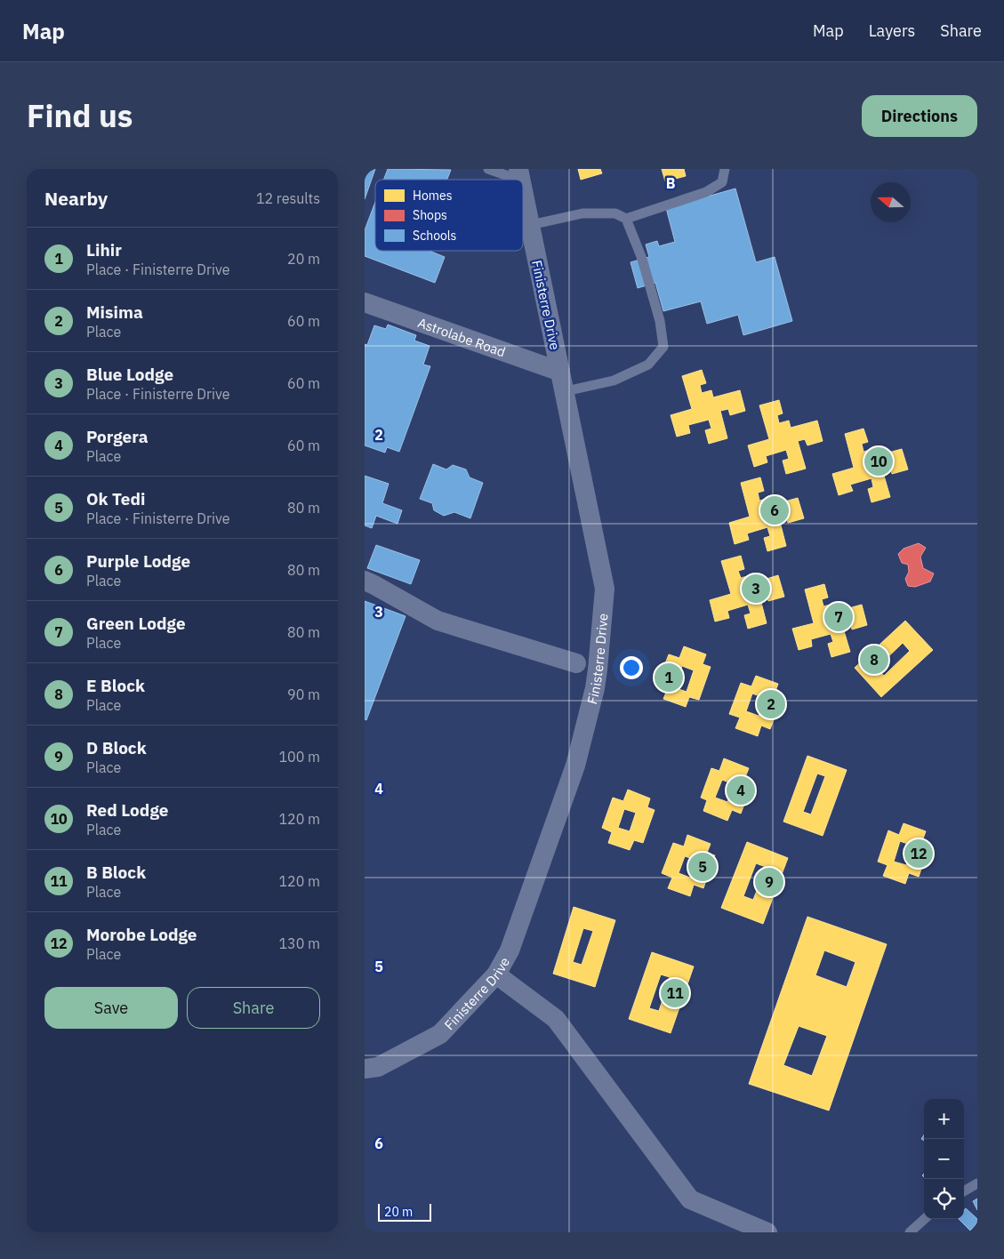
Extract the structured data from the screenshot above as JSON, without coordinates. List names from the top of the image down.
{
  "streets": {
    "street": ["Finisterre Drive", "Astrolabe Road"]
  },
  "crossings": [
    ["Finisterre Drive", "Astrolabe Road"]
  ],
  "legend": ["Homes", "Shops", "Schools"],
  "scale_bar": "20 m",
  "north": "left",
  "page": {
    "header": "Map",
    "nav": ["Map", "Layers", "Share"],
    "title": "Find us",
    "buttons": [
      "Directions",
      ["Save", "Share"]
    ],
    "heading": ["Nearby", "12 results"],
    "list": [
      {
        "mark": "1",
        "name": "Lihir",
        "note": "Place · Finisterre Drive",
        "value": "20 m"
      },
      {
        "mark": "2",
        "name": "Misima",
        "note": "Place",
        "value": "60 m"
      },
      {
        "mark": "3",
        "name": "Blue Lodge",
        "note": "Place · Finisterre Drive",
        "value": "60 m"
      },
      {
        "mark": "4",
        "name": "Porgera",
        "note": "Place",
        "value": "60 m"
      },
      {
        "mark": "5",
        "name": "Ok Tedi",
        "note": "Place · Finisterre Drive",
        "value": "80 m"
      },
      {
        "mark": "6",
        "name": "Purple Lodge",
        "note": "Place",
        "value": "80 m"
      },
      {
        "mark": "7",
        "name": "Green Lodge",
        "note": "Place",
        "value": "80 m"
      },
      {
        "mark": "8",
        "name": "E Block",
        "note": "Place",
        "value": "90 m"
      },
      {
        "mark": "9",
        "name": "D Block",
        "note": "Place",
        "value": "100 m"
      },
      {
        "mark": "10",
        "name": "Red Lodge",
        "note": "Place",
        "value": "120 m"
      },
      {
        "mark": "11",
        "name": "B Block",
        "note": "Place",
        "value": "120 m"
      },
      {
        "mark": "12",
        "name": "Morobe Lodge",
        "note": "Place",
        "value": "130 m"
      }
    ],
    "pins": [
      "10",
      "6",
      "3",
      "7",
      "8",
      "1",
      "2",
      "4",
      "12",
      "5",
      "9",
      "11"
    ],
    "map_buttons": ["+", "−"],
    "scale": "20 m"
  },
  "grid": {
    "columns": ["B"],
    "rows": [
      "2",
      "3",
      "4",
      "5",
      "6"
    ]
  }
}
